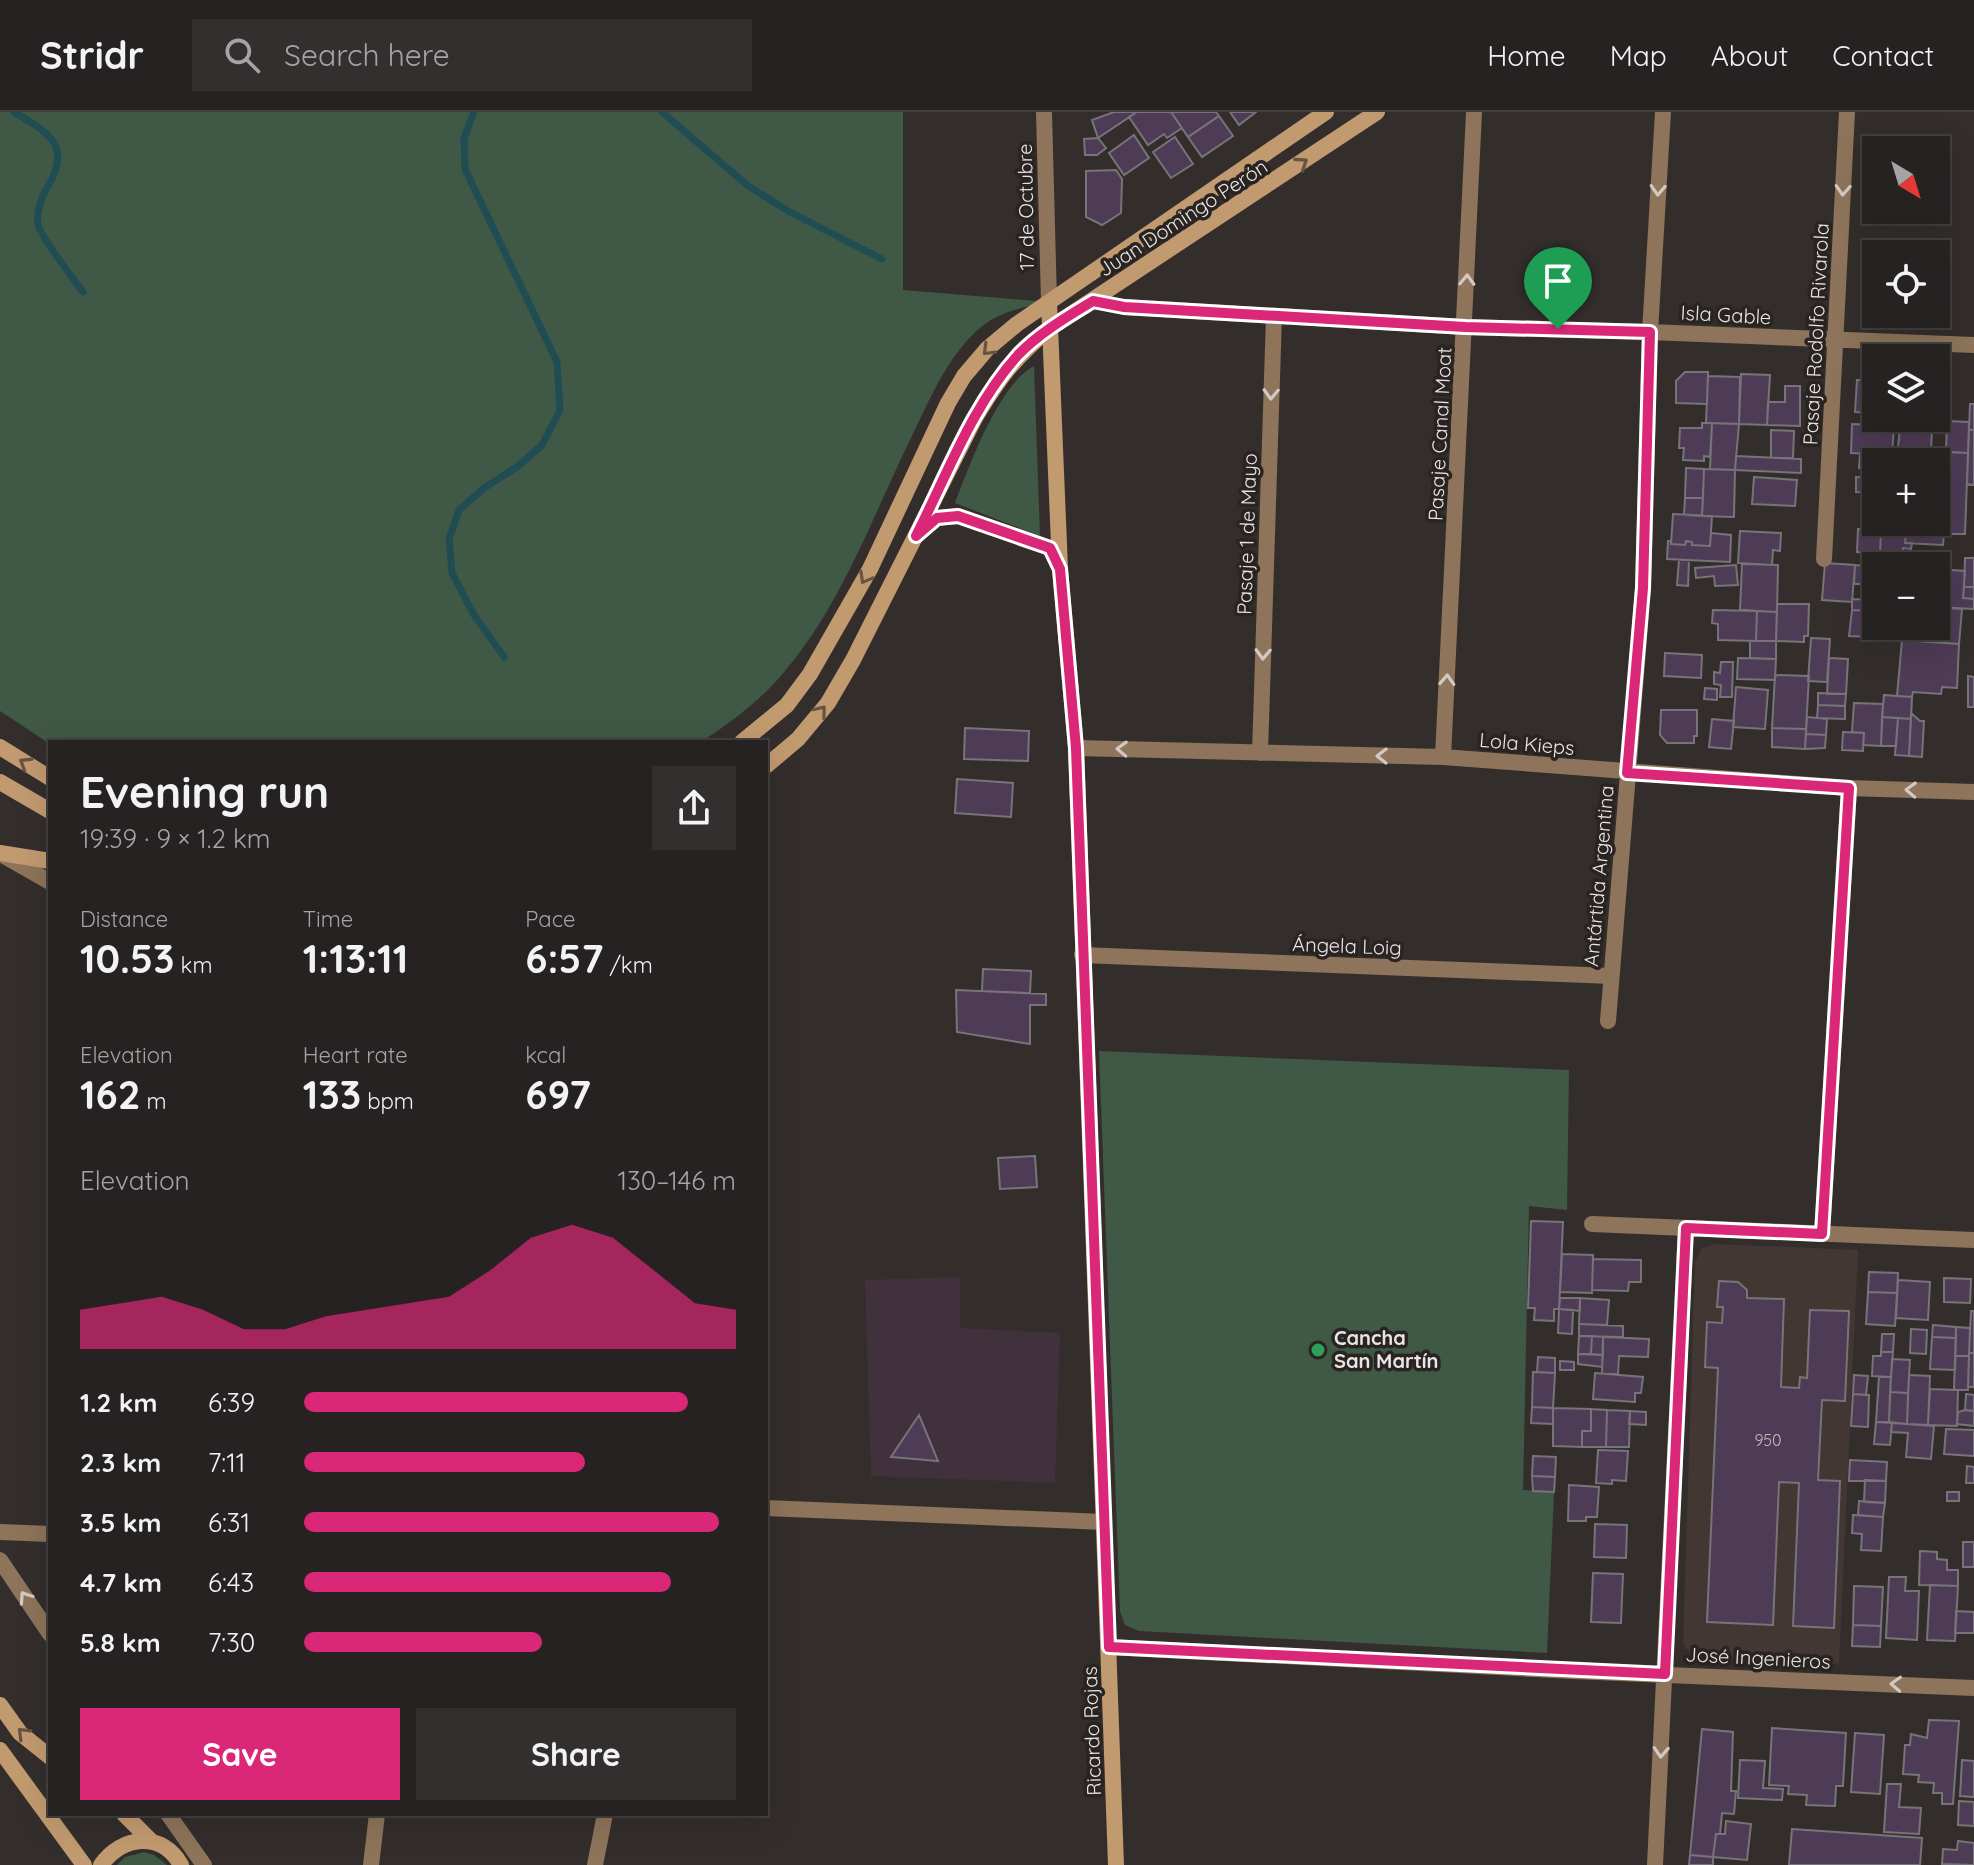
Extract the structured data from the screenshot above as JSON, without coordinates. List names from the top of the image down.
{
  "streets": {
    "main road": ["Juan Domingo Perón", "Ricardo Rojas"],
    "street": [
      "17 de Octubre",
      "Isla Gable",
      "Pasaje Rodolfo Rivarola",
      "Pasaje Canal Moat",
      "Pasaje 1 de Mayo",
      "Lola Kieps",
      "Antártida Argentina",
      "Ángela Loig",
      "José Ingenieros"
    ]
  },
  "crossings": [
    ["17 de Octubre", "Juan Domingo Perón"],
    ["17 de Octubre", "Ricardo Rojas"],
    ["Juan Domingo Perón", "Isla Gable"],
    ["Juan Domingo Perón", "Ricardo Rojas"],
    ["Isla Gable", "Pasaje Rodolfo Rivarola"],
    ["Isla Gable", "Pasaje Canal Moat"],
    ["Isla Gable", "Pasaje 1 de Mayo"],
    ["Isla Gable", "Antártida Argentina"],
    ["Pasaje Canal Moat", "Lola Kieps"],
    ["Pasaje 1 de Mayo", "Lola Kieps"],
    ["Lola Kieps", "Antártida Argentina"],
    ["Lola Kieps", "Ricardo Rojas"],
    ["Antártida Argentina", "Ángela Loig"],
    ["Ángela Loig", "Ricardo Rojas"],
    ["José Ingenieros", "Ricardo Rojas"]
  ],
  "one_way": [
    "Pasaje Rodolfo Rivarola",
    "Pasaje Canal Moat",
    "Pasaje 1 de Mayo",
    "Lola Kieps",
    "José Ingenieros"
  ],
  "places": ["Cancha San Martín"],
  "house_numbers": ["950"],
  "north": "bottom right",
  "page": {
    "header": "Stridr",
    "search": "Search here",
    "nav": [
      "Home",
      "Map",
      "About",
      "Contact"
    ],
    "map_buttons": ["+", "−"],
    "heading": ["Evening run", "19:39 · 9 × 1.2 km"],
    "stats": [
      ["Distance", "10.53 km"],
      ["Time", "1:13:11"],
      ["Pace", "6:57 /km"],
      ["Elevation", "162 m"],
      ["Heart rate", "133 bpm"],
      ["kcal", "697"]
    ],
    "chart": ["Elevation", "130–146 m"],
    "list": [
      {
        "name": "1.2 km",
        "note": "6:39"
      },
      {
        "name": "2.3 km",
        "note": "7:11"
      },
      {
        "name": "3.5 km",
        "note": "6:31"
      },
      {
        "name": "4.7 km",
        "note": "6:43"
      },
      {
        "name": "5.8 km",
        "note": "7:30"
      }
    ],
    "buttons": ["Save", "Share"]
  }
}
